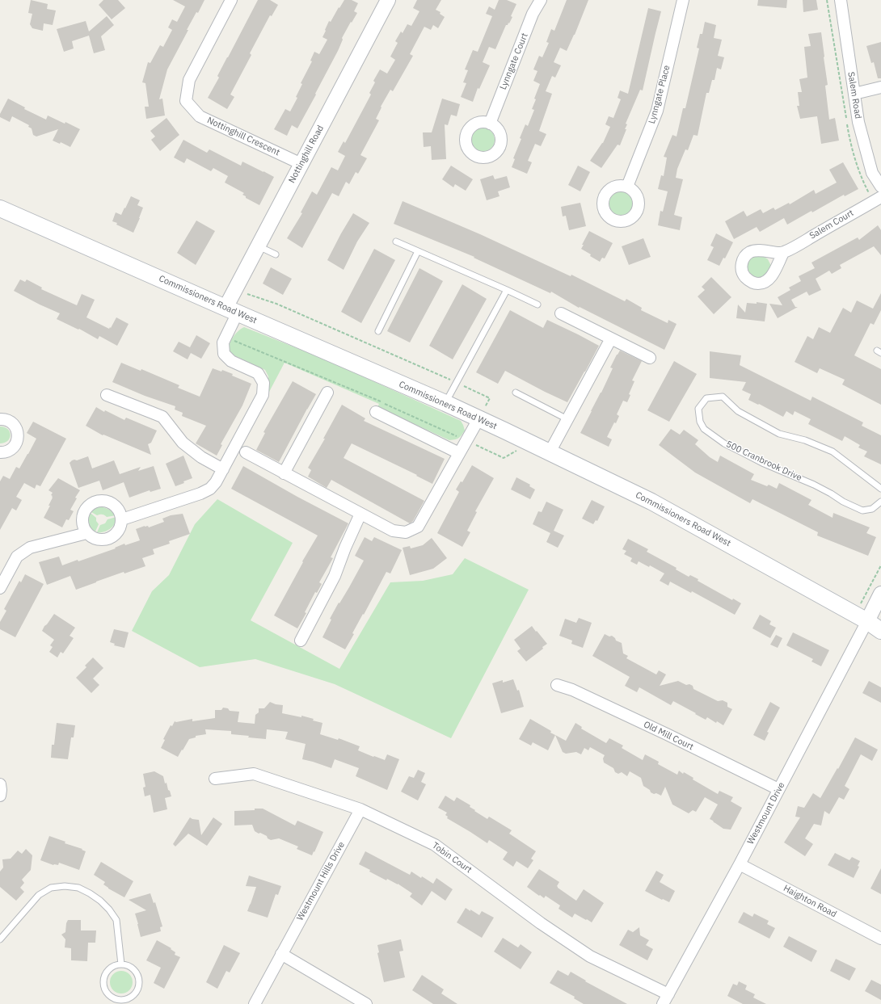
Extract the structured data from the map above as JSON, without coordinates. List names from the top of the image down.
{
  "streets": {
    "main road": ["Commissioners Road West"],
    "street": [
      "Lynngate Court",
      "Lynngate Place",
      "Salem Road",
      "Nottinghill Crescent",
      "Nottinghill Road",
      "Salem Court",
      "Old Mill Court",
      "Westmount Drive",
      "Tobin Court",
      "Westmount Hills Drive",
      "Haighton Road"
    ],
    "lane": ["500 Cranbrook Drive"]
  },
  "crossings": [
    ["Nottinghill Crescent", "Nottinghill Road"],
    ["Nottinghill Road", "Commissioners Road West"],
    ["Commissioners Road West", "Westmount Drive"],
    ["Old Mill Court", "Westmount Drive"],
    ["Westmount Drive", "Tobin Court"],
    ["Westmount Drive", "Haighton Road"],
    ["Tobin Court", "Westmount Hills Drive"]
  ]
}
